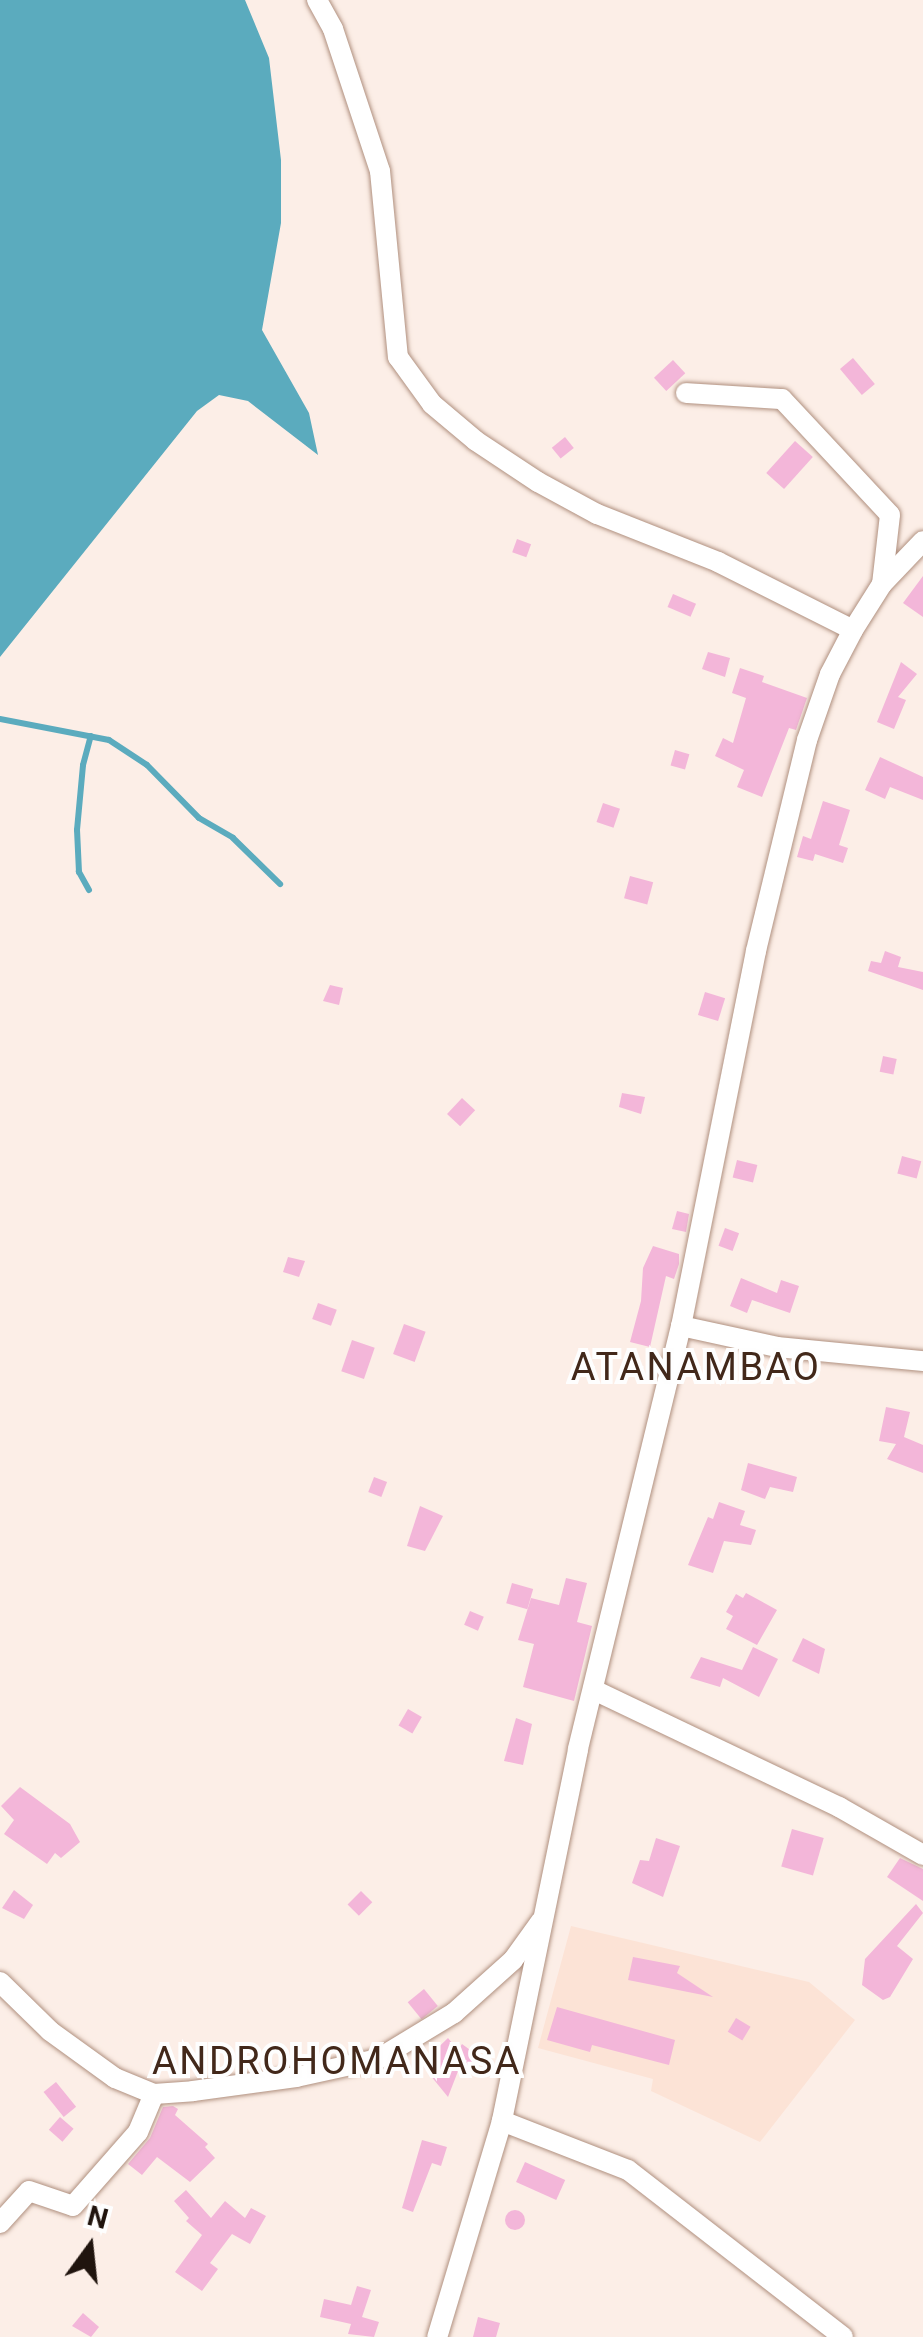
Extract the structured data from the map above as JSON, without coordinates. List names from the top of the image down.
{
  "districts": ["ATANAMBAO", "ANDROHOMANASA"],
  "north": "top"
}
